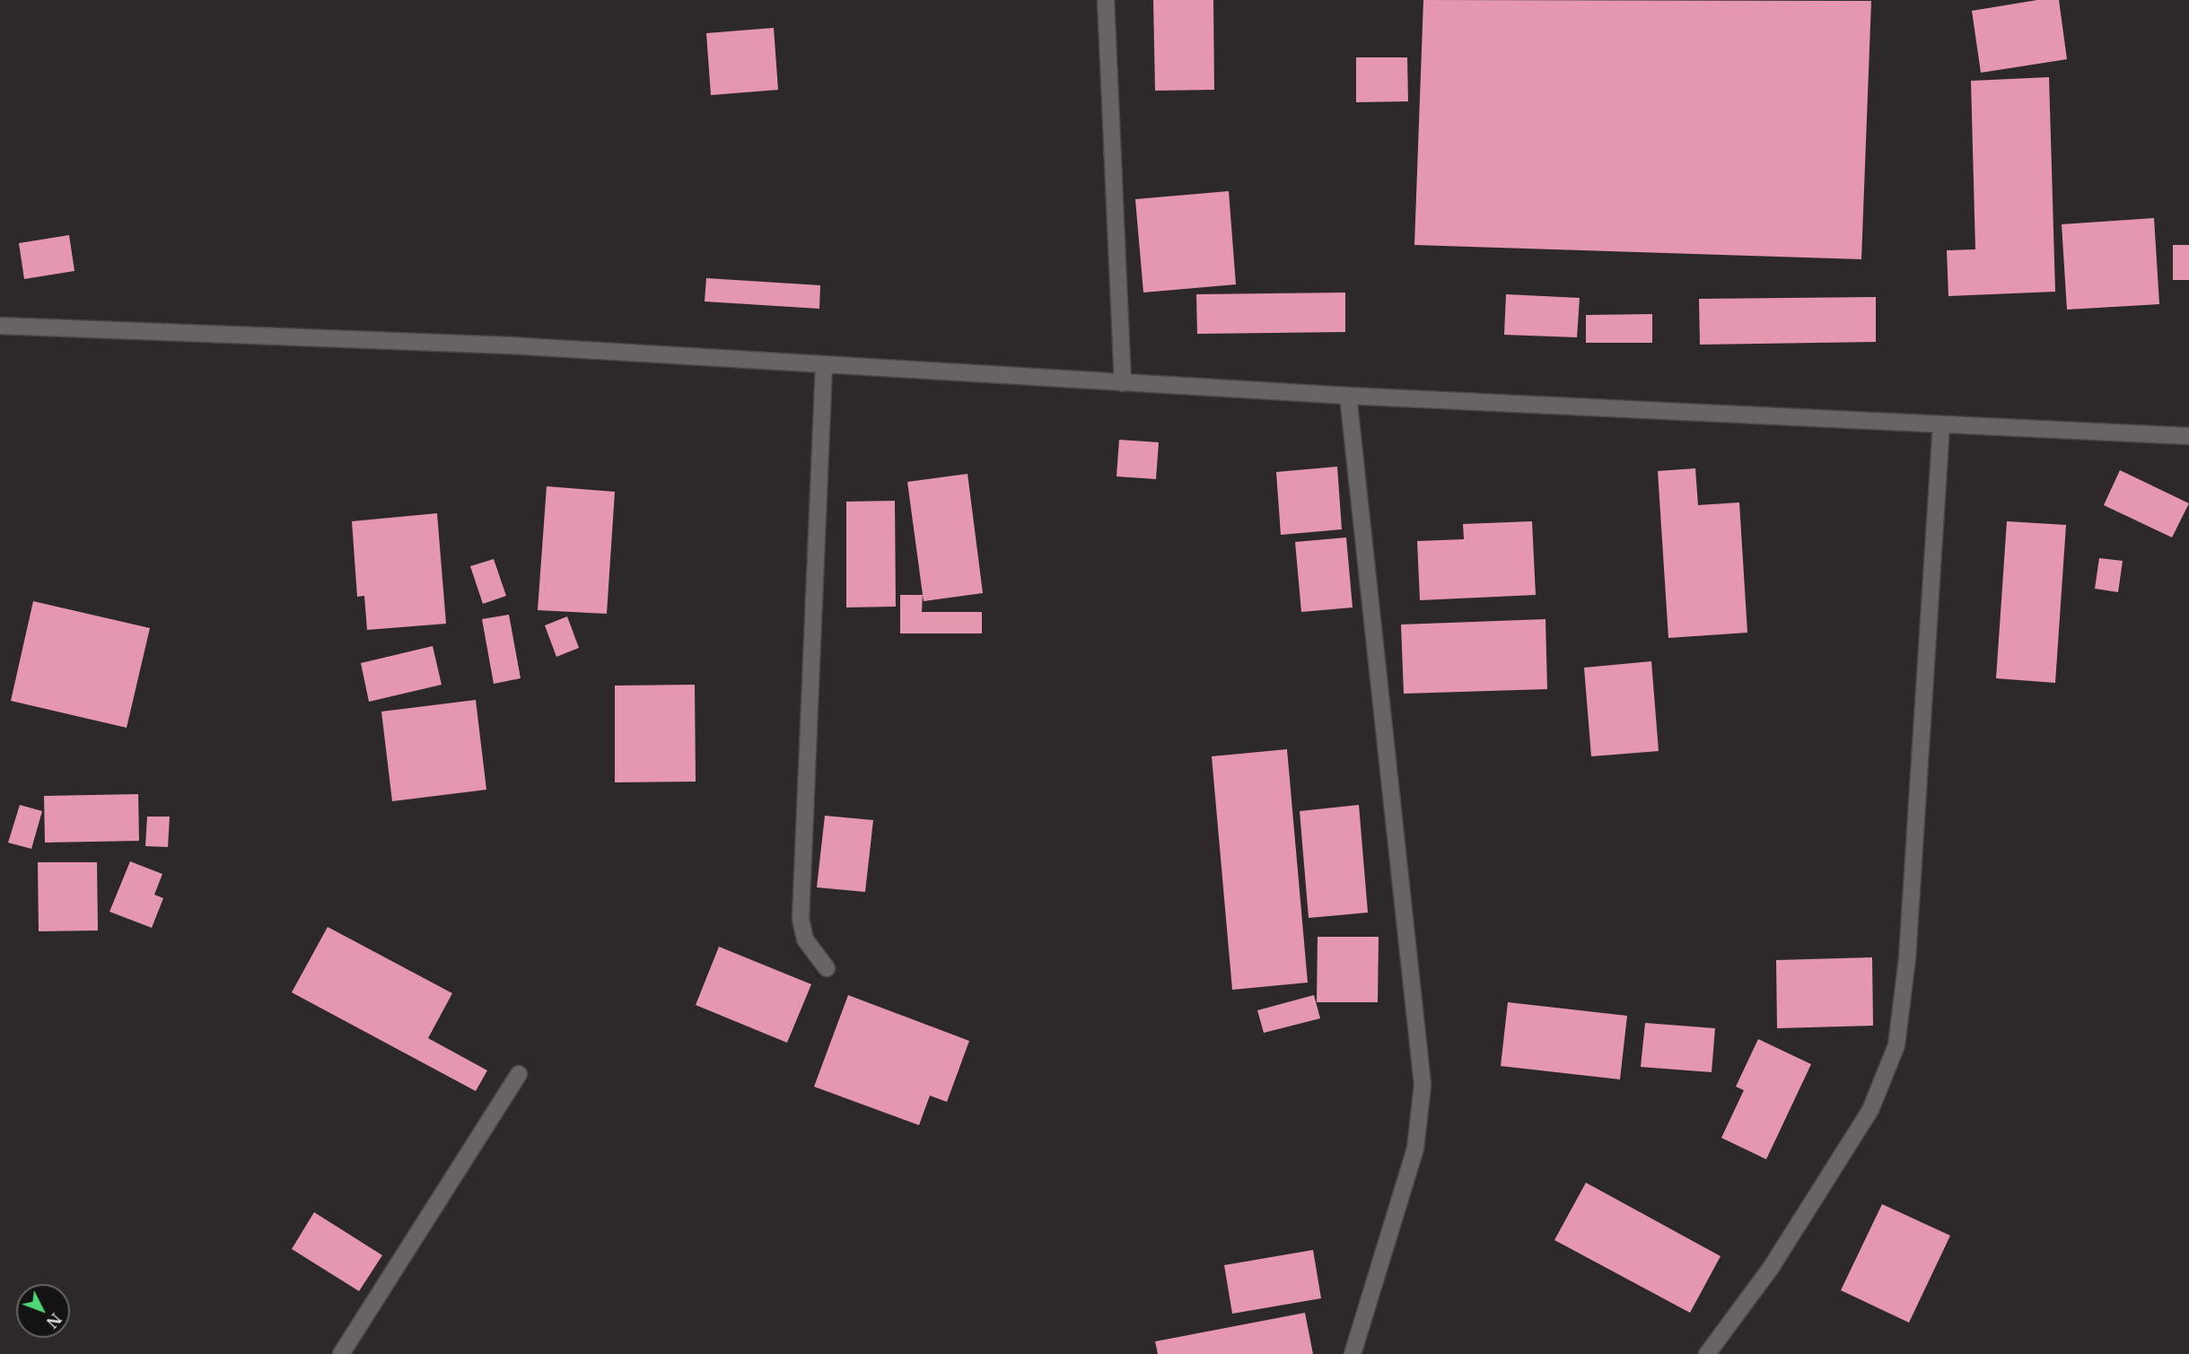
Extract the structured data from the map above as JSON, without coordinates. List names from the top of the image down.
{
  "north": "bottom right"
}
